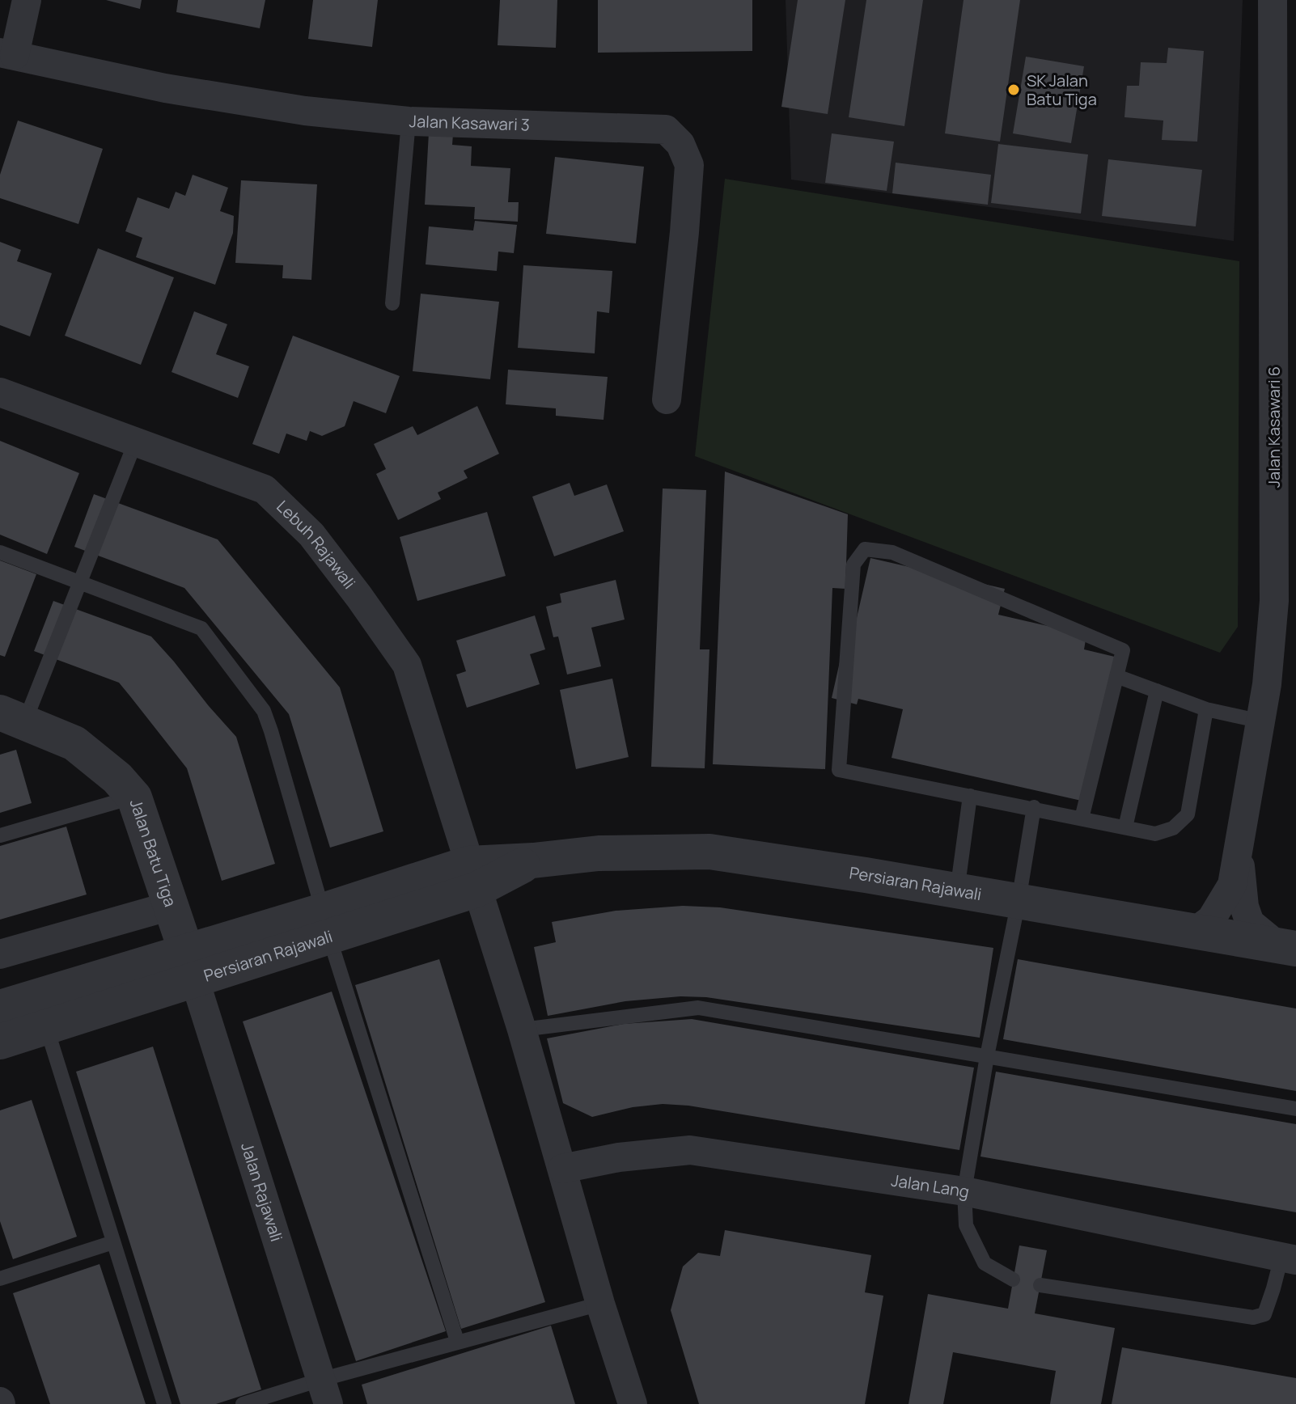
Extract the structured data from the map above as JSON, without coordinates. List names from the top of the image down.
{
  "streets": {
    "street": [
      "Jalan Kasawari 3",
      "Jalan Kasawari 6",
      "Lebuh Rajawali",
      "Jalan Batu Tiga",
      "Persiaran Rajawali",
      "Jalan Lang",
      "Jalan Rajawali"
    ]
  },
  "crossings": [
    ["Lebuh Rajawali", "Persiaran Rajawali"],
    ["Lebuh Rajawali", "Jalan Lang"],
    ["Jalan Batu Tiga", "Persiaran Rajawali"],
    ["Jalan Batu Tiga", "Jalan Rajawali"],
    ["Persiaran Rajawali", "Jalan Rajawali"]
  ],
  "places": ["SK Jalan Batu Tiga"]
}
